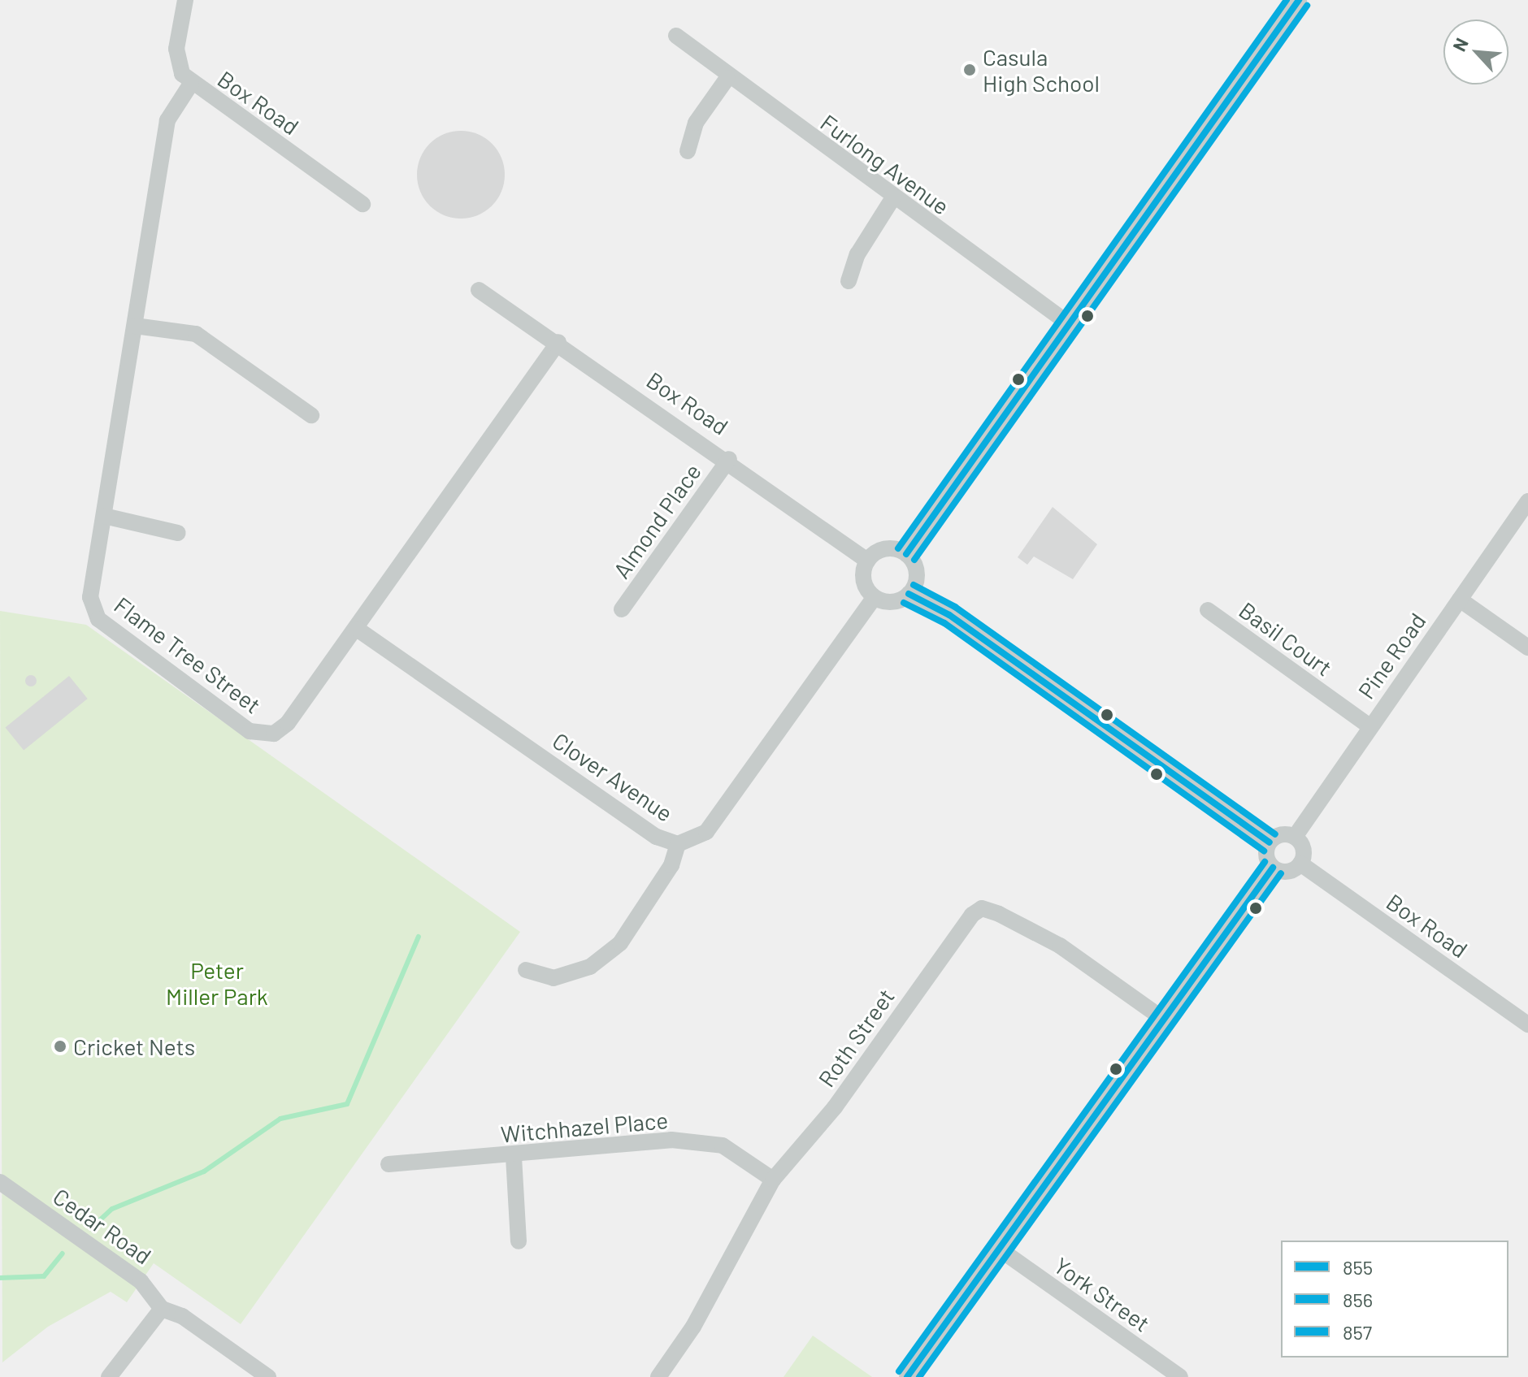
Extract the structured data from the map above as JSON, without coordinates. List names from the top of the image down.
{
  "streets": {
    "street": [
      "Box Road",
      "Furlong Avenue",
      "Almond Place",
      "Basil Court",
      "Flame Tree Street",
      "Pine Road",
      "Clover Avenue",
      "Roth Street",
      "Witchhazel Place",
      "Cedar Road",
      "York Street"
    ]
  },
  "crossings": [
    ["Box Road", "Almond Place"],
    ["Box Road", "Flame Tree Street"],
    ["Box Road", "Pine Road"],
    ["Box Road", "Clover Avenue"],
    ["Basil Court", "Pine Road"],
    ["Flame Tree Street", "Clover Avenue"],
    ["Roth Street", "Witchhazel Place"]
  ],
  "parks": ["Peter Miller Park"],
  "places": ["Casula High School", "Cricket Nets"],
  "lines": ["transit line 855", "transit line 857", "transit line 856"],
  "legend": ["855", "856", "857"],
  "north": "top left"
}
